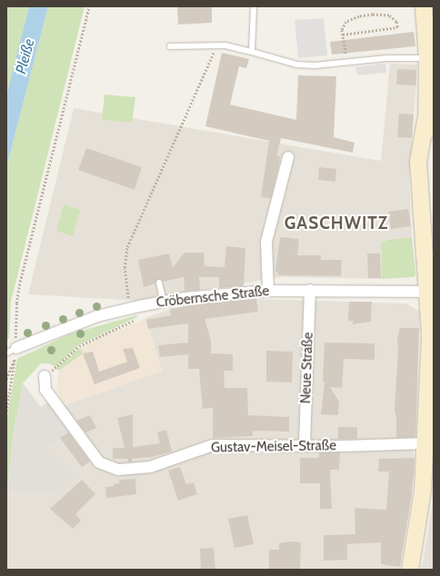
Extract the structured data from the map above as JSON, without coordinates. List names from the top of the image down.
{
  "streets": {
    "street": ["Cröbernsche Straße", "Neue Straße", "Gustav-Meisel-Straße"]
  },
  "crossings": [
    ["Cröbernsche Straße", "Neue Straße"],
    ["Neue Straße", "Gustav-Meisel-Straße"]
  ],
  "districts": ["GASCHWITZ"],
  "water": ["Pleiße"]
}
